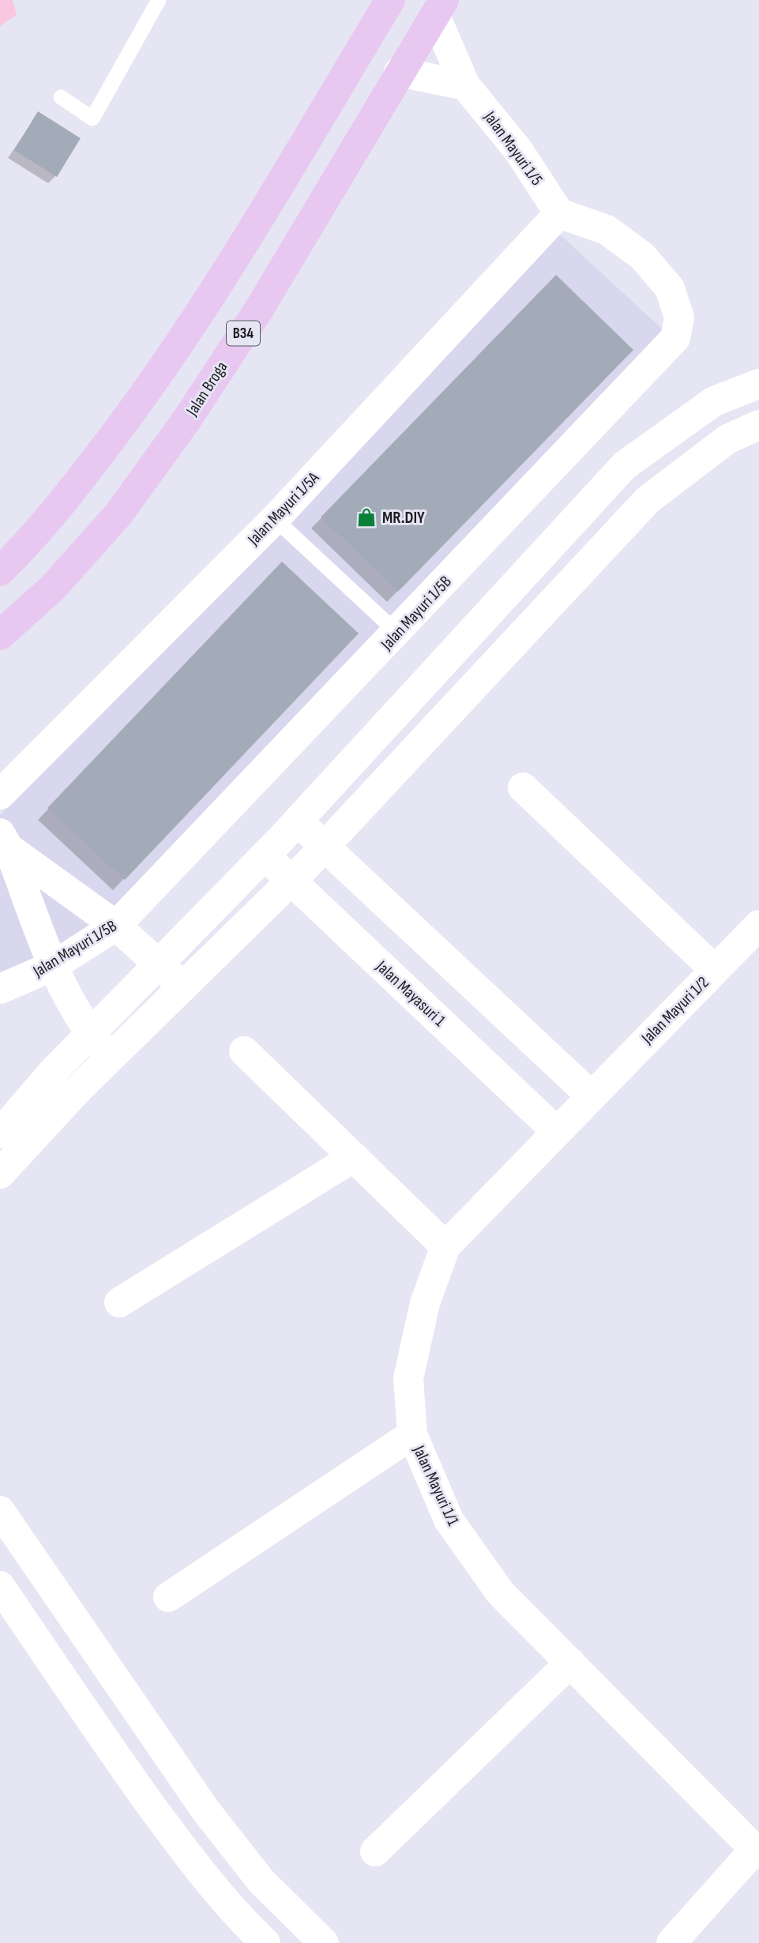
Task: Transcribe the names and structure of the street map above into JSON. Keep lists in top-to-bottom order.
{
  "streets": {
    "main road": ["B34", "Jalan Broga"],
    "street": [
      "Jalan Mayuri 1/5",
      "Jalan Mayuri 1/5A",
      "Jalan Mayuri 1/5B",
      "Jalan Mayasuri 1",
      "Jalan Mayuri 1/2",
      "Jalan Mayuri 1/1"
    ]
  },
  "crossings": [
    ["Jalan Mayuri 1/5", "Jalan Broga"],
    ["Jalan Mayuri 1/5", "Jalan Mayuri 1/5A"],
    ["Jalan Mayuri 1/5", "Jalan Mayuri 1/5B"],
    ["Jalan Mayuri 1/5A", "Jalan Mayuri 1/5B"],
    ["Jalan Mayasuri 1", "Jalan Mayuri 1/1"],
    ["Jalan Mayuri 1/2", "Jalan Mayuri 1/1"]
  ],
  "places": {
    "shop": ["MR.DIY"]
  }
}
